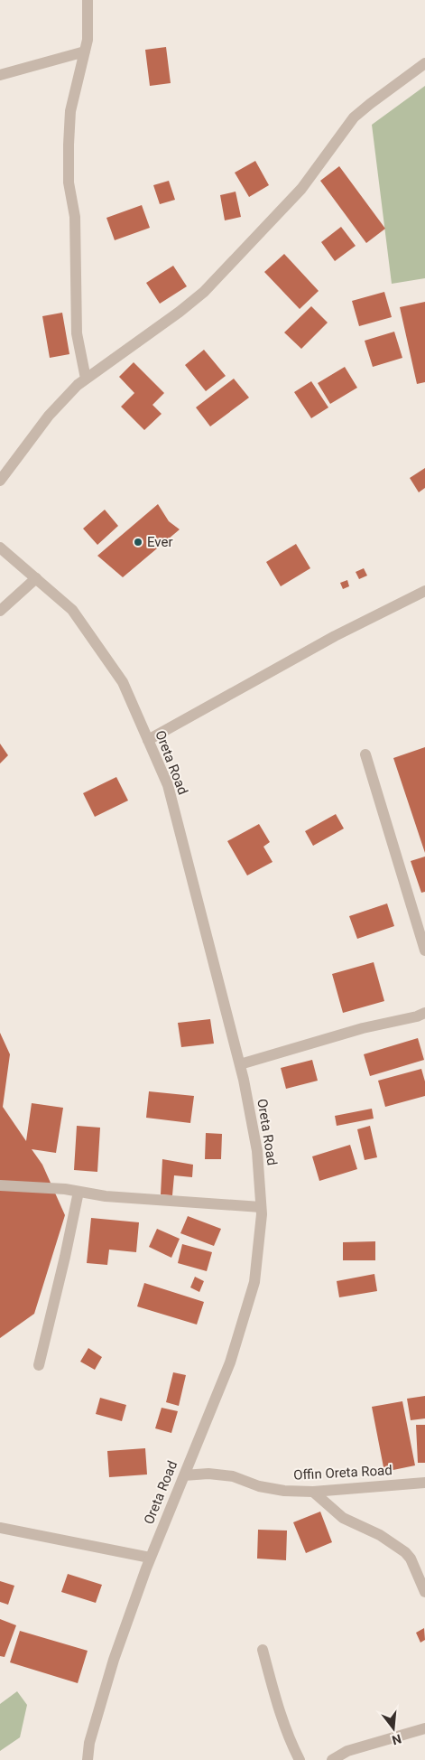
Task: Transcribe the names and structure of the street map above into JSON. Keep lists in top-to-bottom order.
{
  "streets": {
    "street": ["Oreta Road", "Offin Oreta Road"]
  },
  "crossings": [
    ["Oreta Road", "Offin Oreta Road"]
  ],
  "places": ["Ever"],
  "north": "bottom"
}
